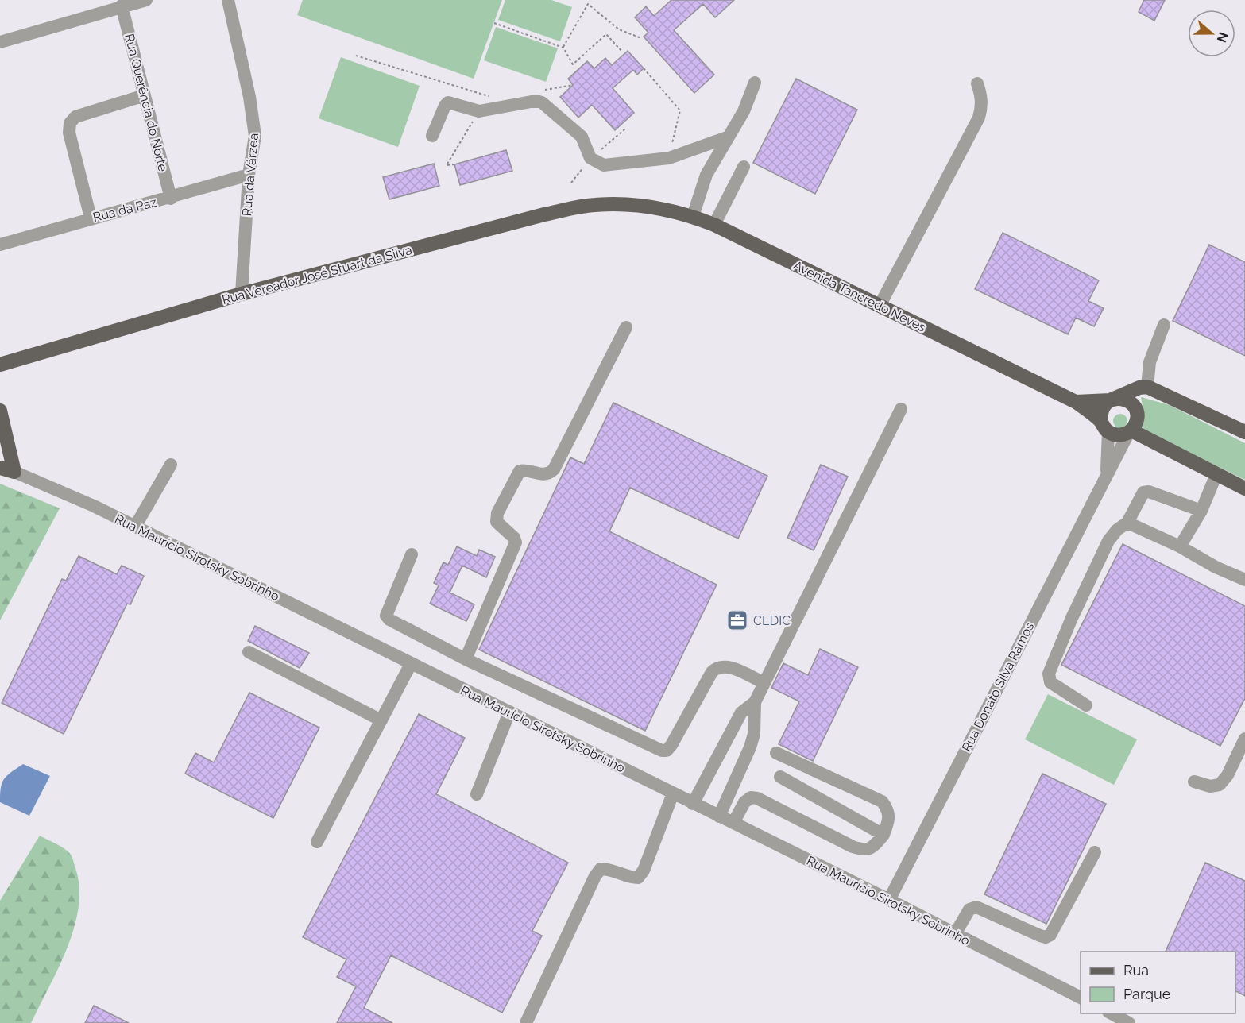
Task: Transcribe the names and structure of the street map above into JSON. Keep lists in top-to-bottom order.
{
  "streets": {
    "main road": ["Rua Vereador José Stuart da Silva", "Avenida Tancredo Neves", "Rua Maurício Sirotsky Sobrinho"],
    "street": [
      "Rua Querência do Norte",
      "Rua da Várzea",
      "Rua da Paz",
      "Rua Donato Silva Ramos"
    ]
  },
  "crossings": [
    ["Rua Querência do Norte", "Rua da Paz"],
    ["Rua da Várzea", "Rua da Paz"],
    ["Rua da Várzea", "Rua Vereador José Stuart da Silva"],
    ["Rua Vereador José Stuart da Silva", "Avenida Tancredo Neves"],
    ["Avenida Tancredo Neves", "Rua Donato Silva Ramos"],
    ["Rua Maurício Sirotsky Sobrinho", "Rua Donato Silva Ramos"]
  ],
  "places": {
    "office": ["CEDIC"]
  },
  "legend": ["Rua", "Parque"],
  "north": "right"
}
